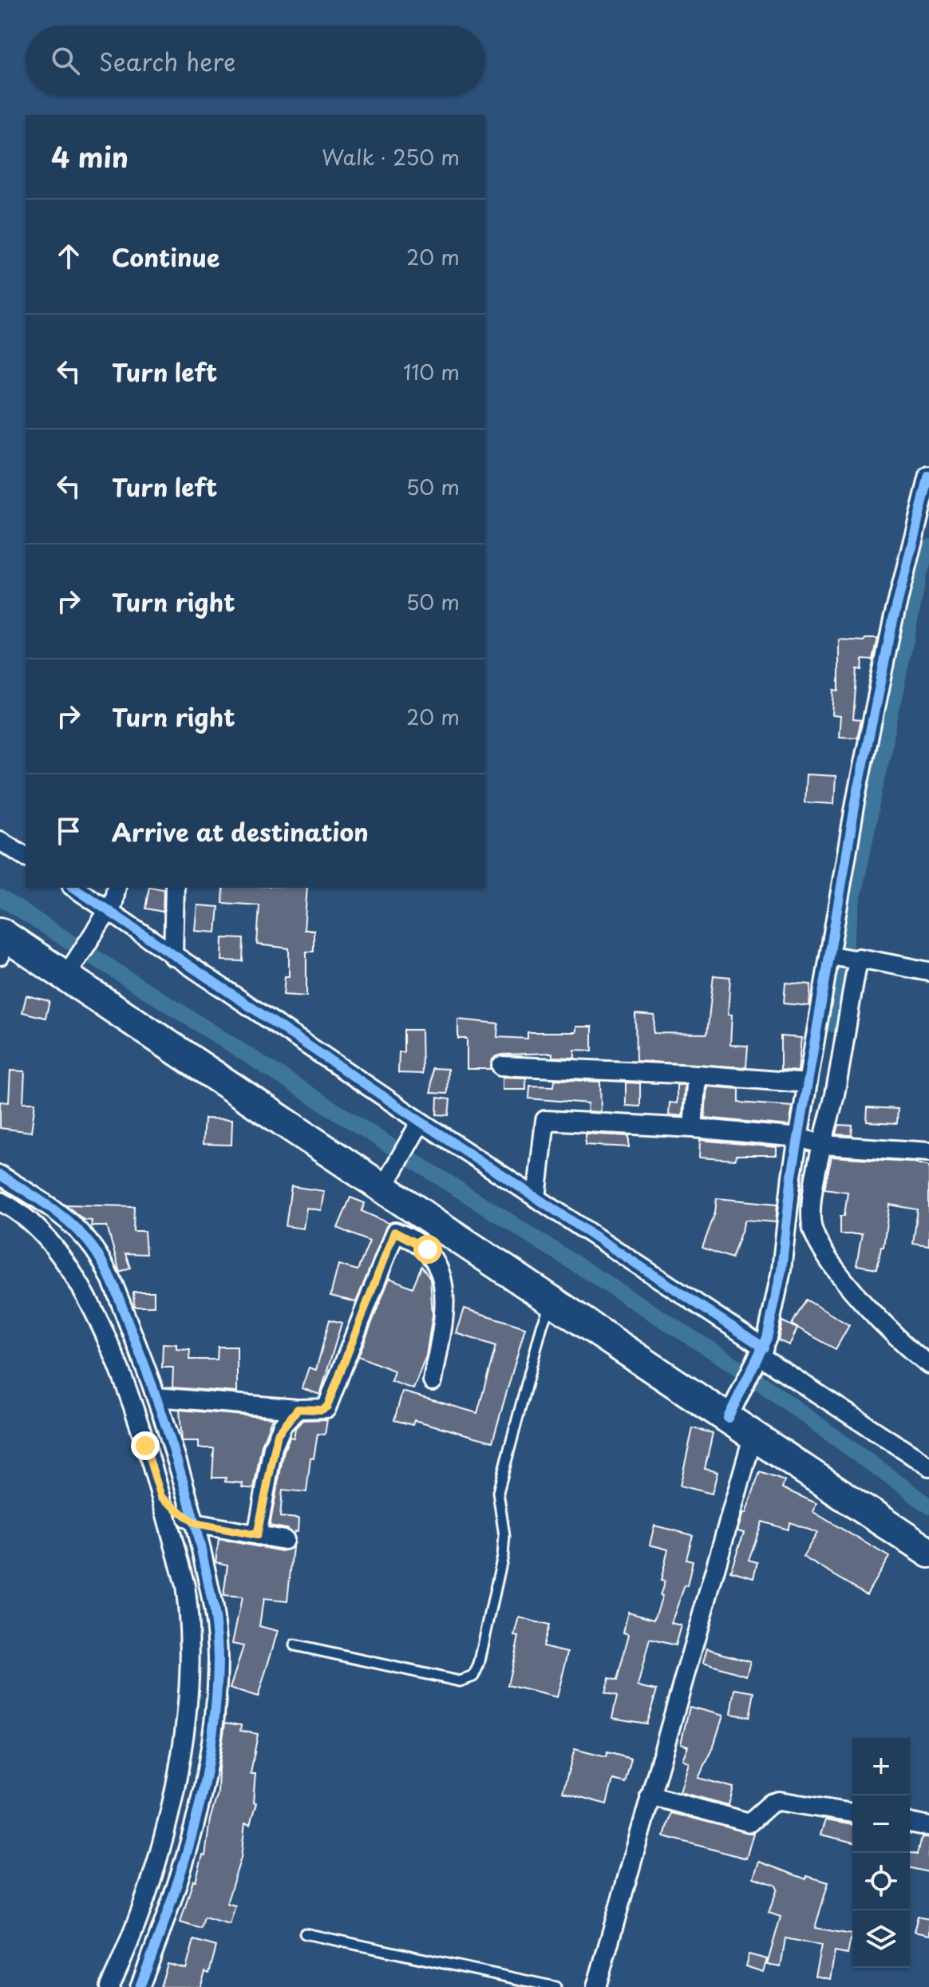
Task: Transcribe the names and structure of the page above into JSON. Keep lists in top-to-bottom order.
{
  "page": {
    "search": "Search here",
    "heading": ["4 min", "Walk · 250 m"],
    "list": [
      ["Continue", "20 m"],
      ["Turn left", "110 m"],
      ["Turn left", "50 m"],
      ["Turn right", "50 m"],
      ["Turn right", "20 m"],
      "Arrive at destination"
    ],
    "map_buttons": ["+", "−"]
  }
}
